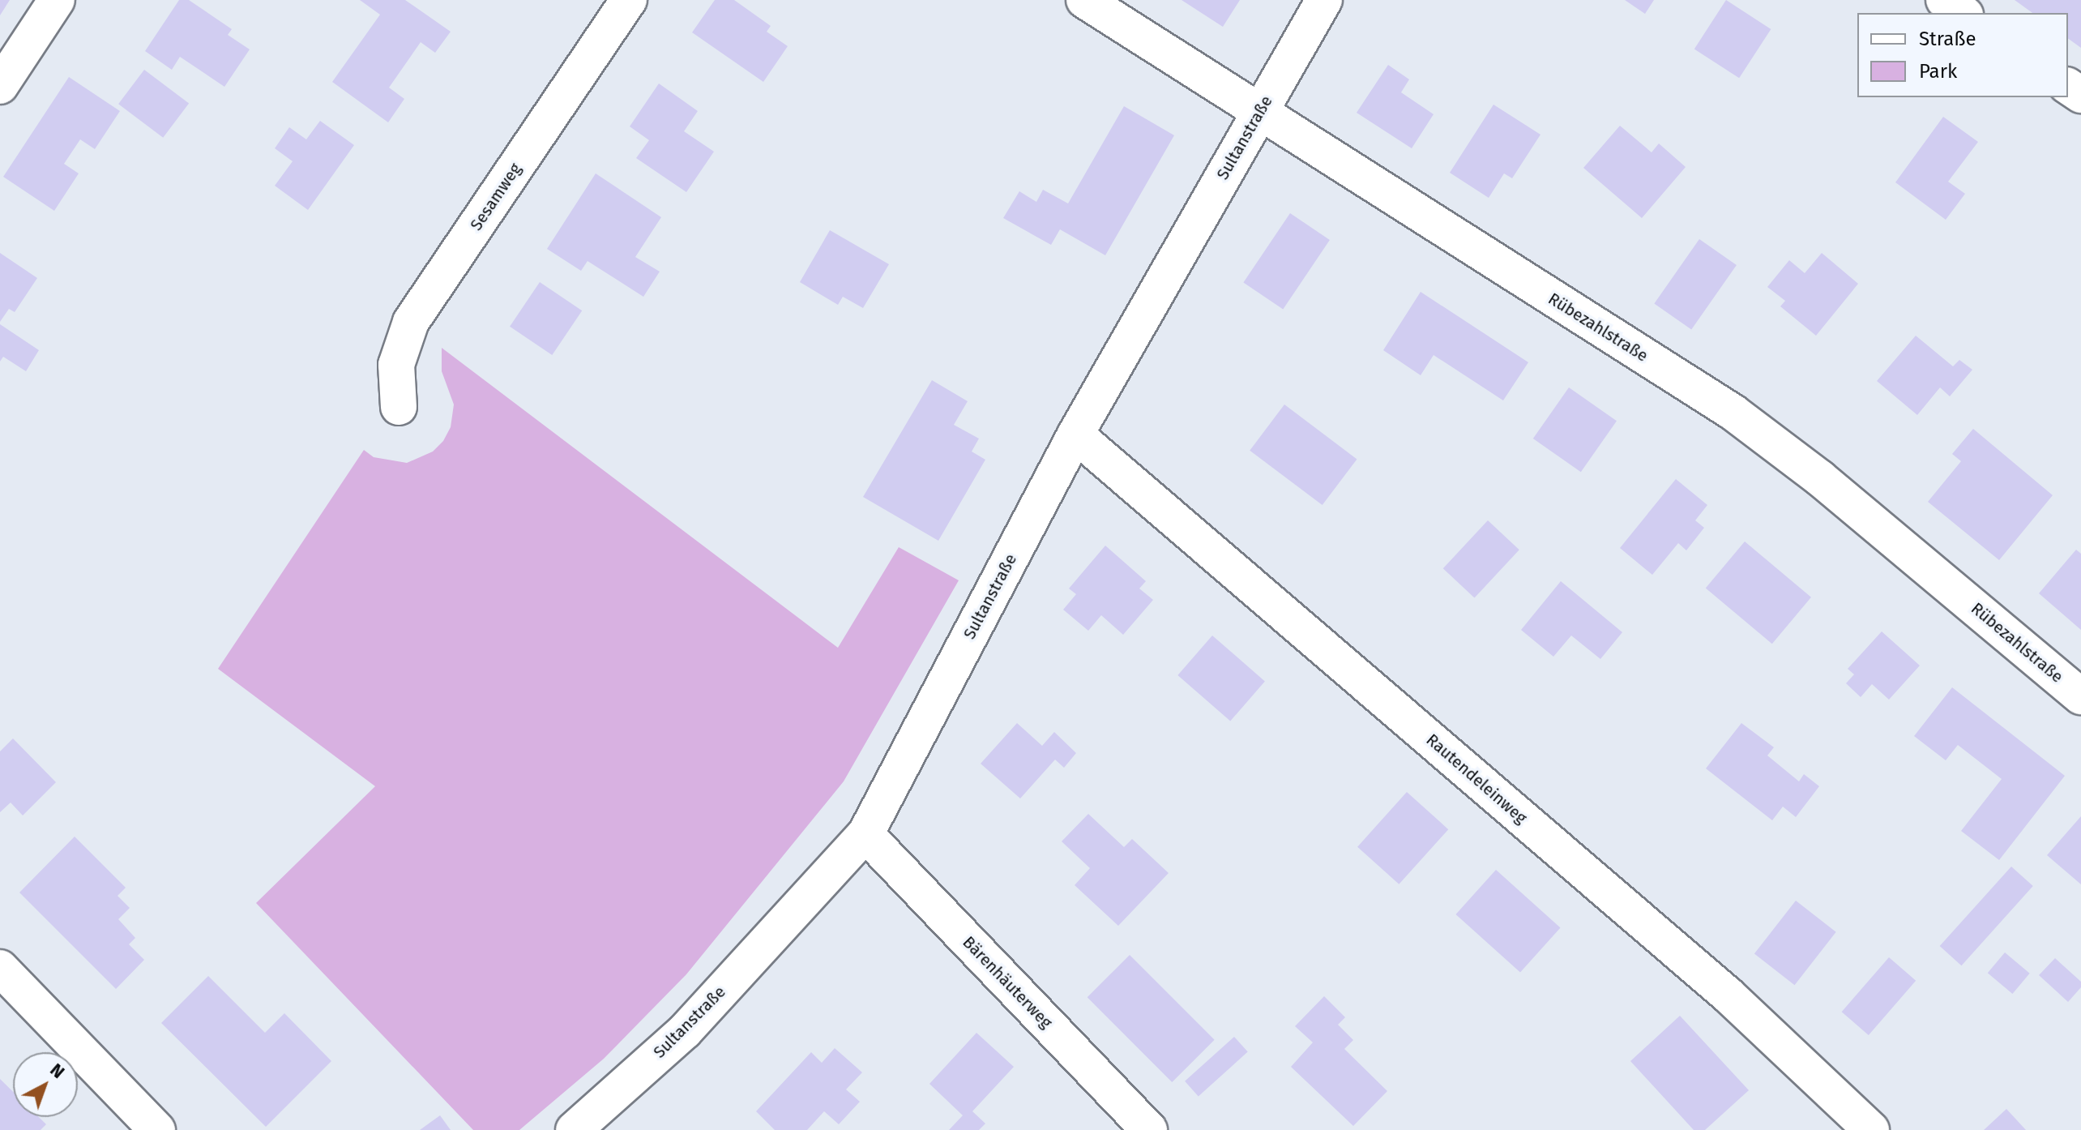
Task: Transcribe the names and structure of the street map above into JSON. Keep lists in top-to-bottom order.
{
  "streets": {
    "street": [
      "Sultanstraße",
      "Sesamweg",
      "Rübezahlstraße",
      "Rautendeleinweg",
      "Bärenhäuterweg"
    ]
  },
  "crossings": [
    ["Sultanstraße", "Rübezahlstraße"],
    ["Sultanstraße", "Rautendeleinweg"],
    ["Sultanstraße", "Bärenhäuterweg"]
  ],
  "legend": ["Straße", "Park"],
  "north": "top right"
}
